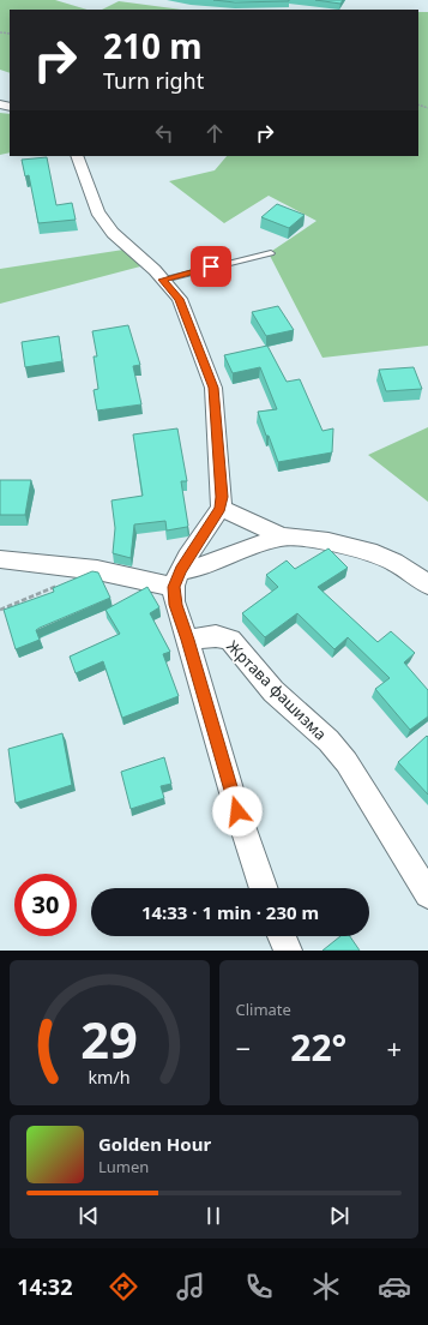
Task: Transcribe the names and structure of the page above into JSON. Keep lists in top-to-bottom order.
{
  "streets": {
    "street": ["Жртава фашизма"]
  },
  "page": {
    "turn": ["210 m", "Turn right"],
    "limit": "30",
    "trip": "14:33 · 1 min · 230 m",
    "tile": "Climate",
    "heat": ["−", "22°", "+"],
    "song": ["Golden Hour", "Lumen"],
    "tabs": "14:32",
    "gauge": ["29", "km/h"]
  }
}
